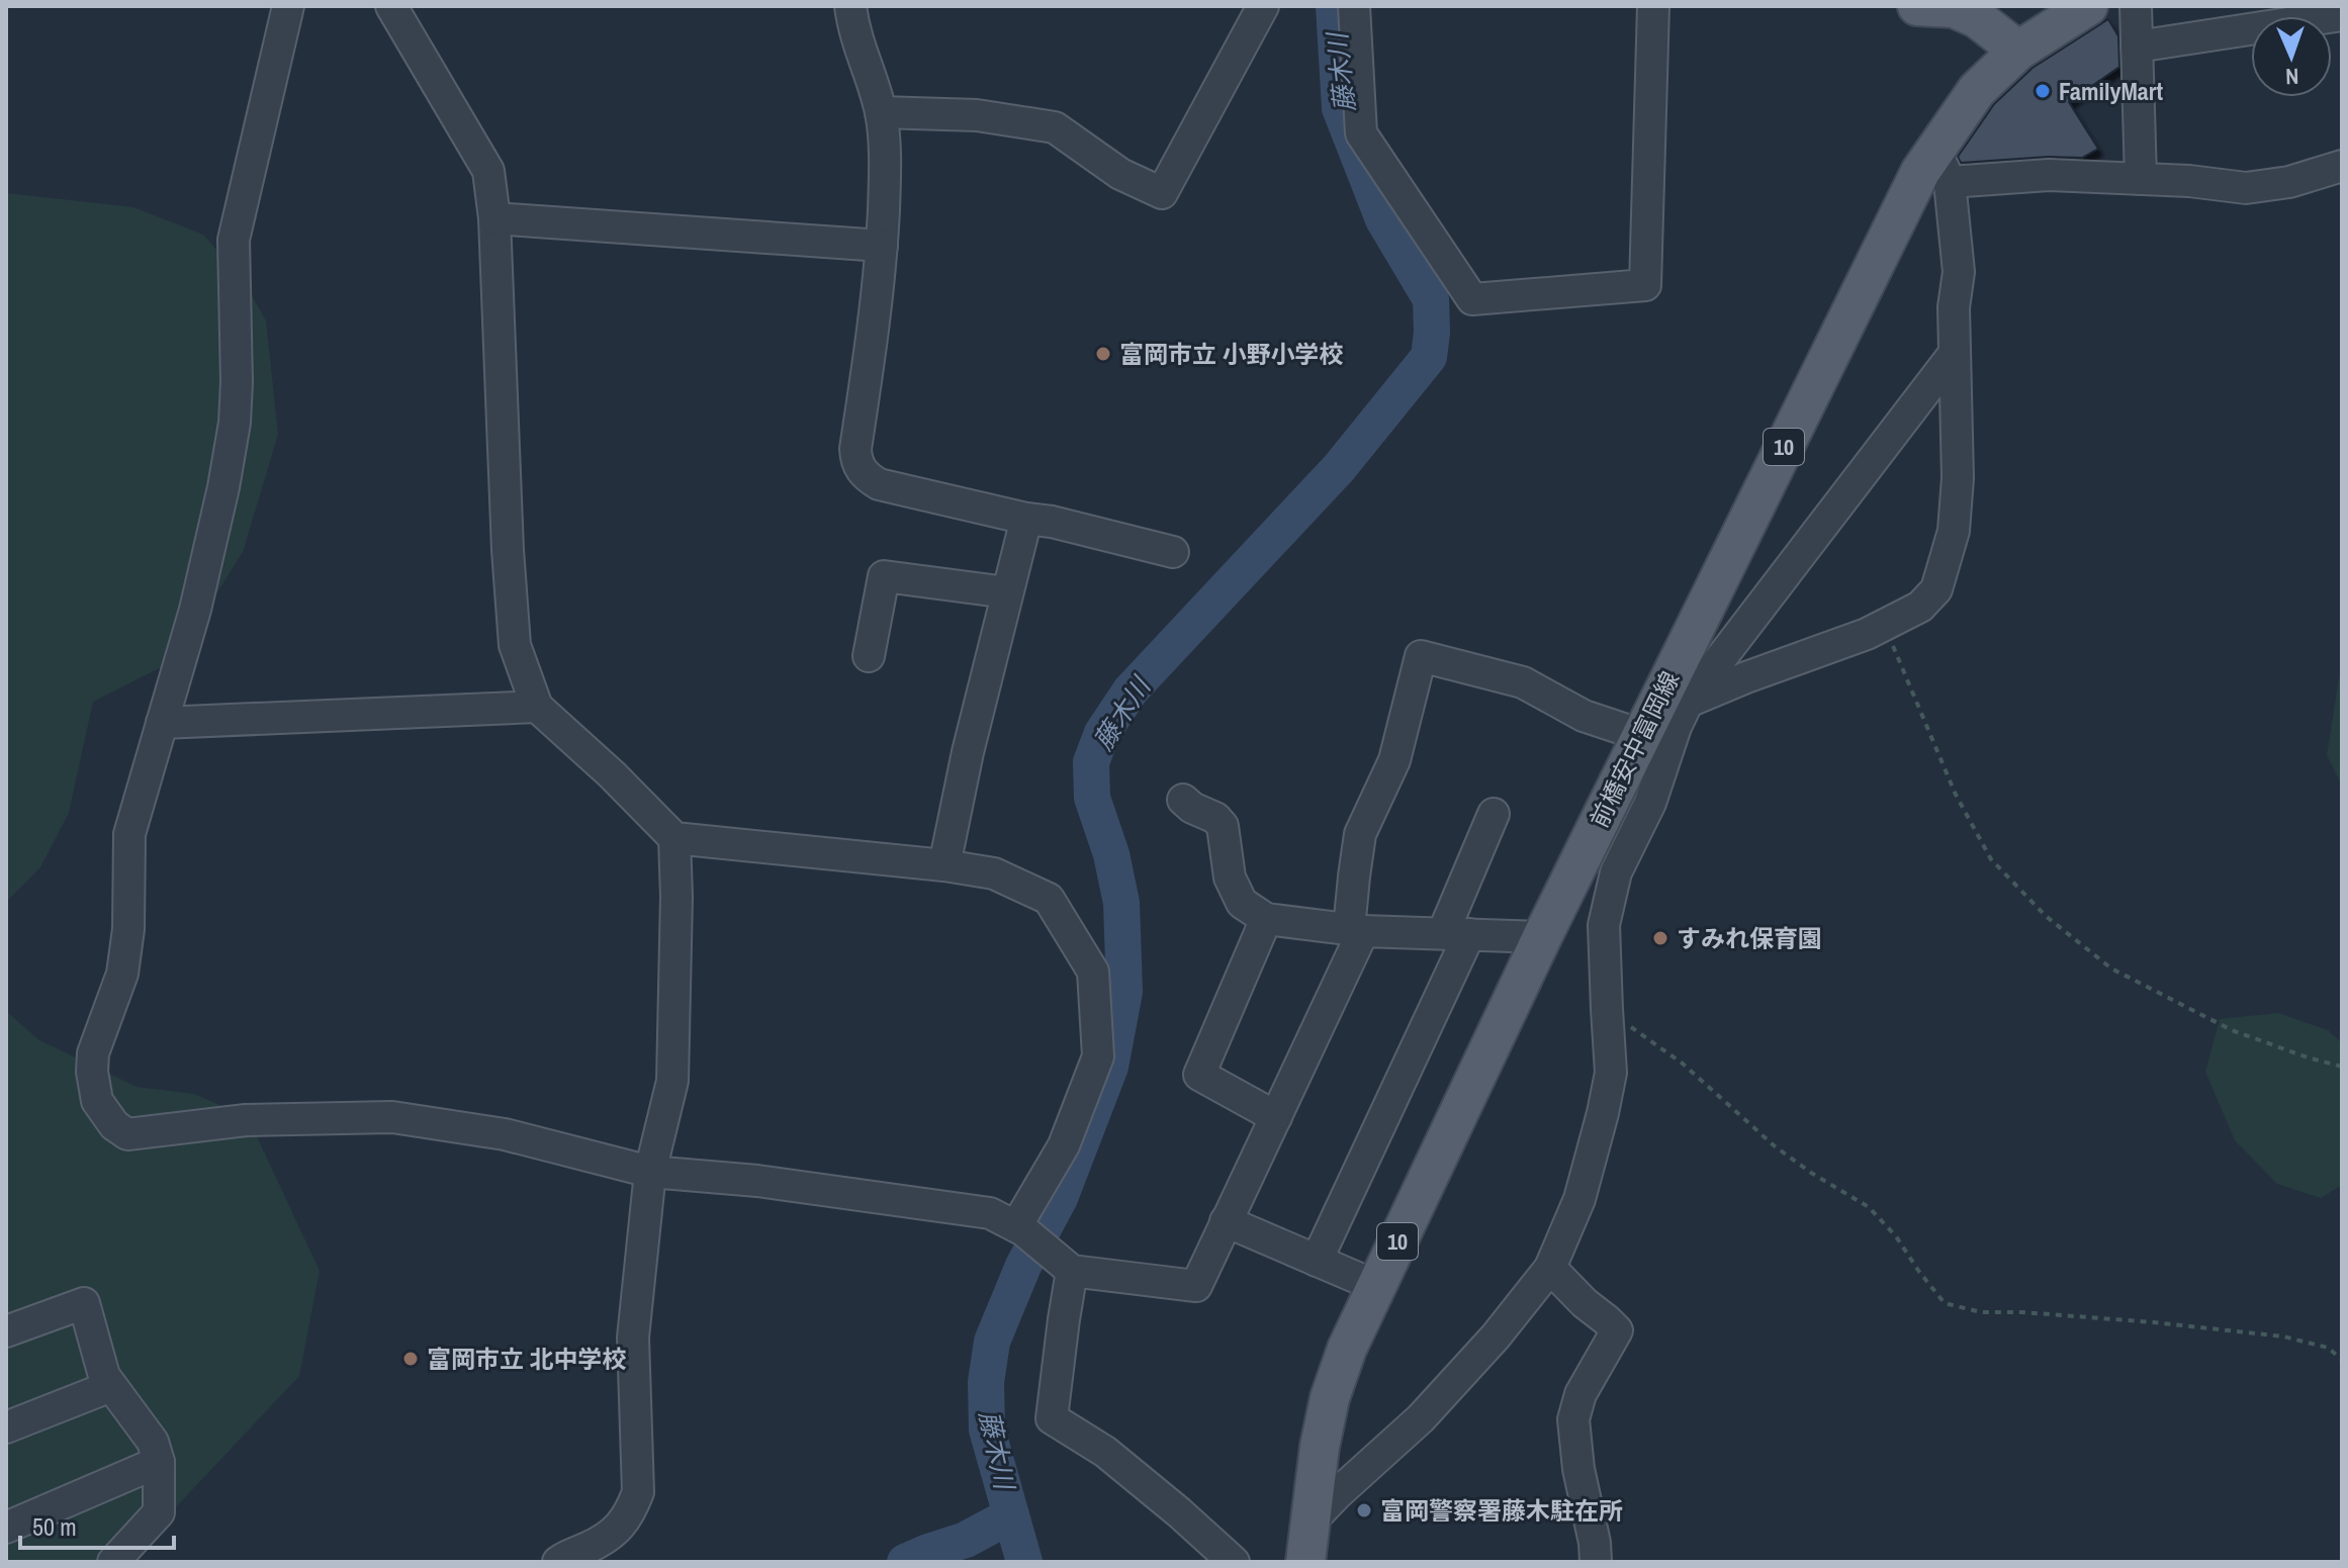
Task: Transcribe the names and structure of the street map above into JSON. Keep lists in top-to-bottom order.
{
  "streets": {
    "main road": ["10", "前橋安中富岡線"]
  },
  "water": ["藤木川"],
  "places": [
    "FamilyMart",
    "富岡市立 小野小学校",
    "すみれ保育園",
    "富岡市立 北中学校",
    "富岡警察署藤木駐在所"
  ],
  "scale_bar": "50 m",
  "north": "bottom"
}
